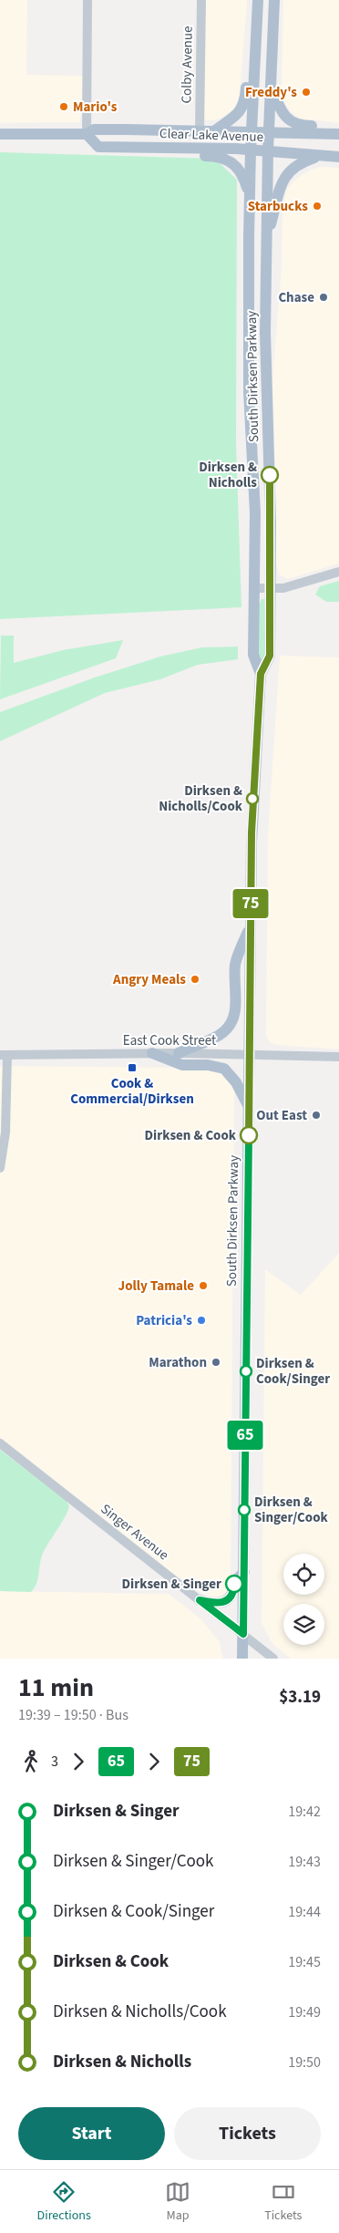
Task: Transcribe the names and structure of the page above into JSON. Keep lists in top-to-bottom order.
{
  "streets": {
    "main road": ["Clear Lake Avenue", "South Dirksen Parkway"],
    "street": ["Colby Avenue", "East Cook Street", "Singer Avenue"]
  },
  "crossings": [
    ["Colby Avenue", "Clear Lake Avenue"],
    ["Clear Lake Avenue", "South Dirksen Parkway"],
    ["South Dirksen Parkway", "East Cook Street"],
    ["South Dirksen Parkway", "Singer Avenue"]
  ],
  "places": {
    "other": [
      "Freddy's",
      "Mario's",
      "Starbucks",
      "Chase",
      "Dirksen & Nicholls",
      "Dirksen & Nicholls/Cook",
      "Angry Meals",
      "Out East",
      "Dirksen & Cook",
      "Jolly Tamale",
      "Patricia's",
      "Marathon",
      "Dirksen & Cook/Singer",
      "Dirksen & Singer/Cook",
      "Dirksen & Singer"
    ],
    "transit": ["Cook & Commercial/Dirksen"]
  },
  "lines": ["bus line 75", "bus line 65"],
  "page": {
    "on_map": ["65", "75"],
    "heading": ["11 min", "19:39 – 19:50 · Bus", "$3.19"],
    "legs": ["3", "65", "75"],
    "list": [
      {
        "name": "Dirksen & Singer",
        "value": "19:42"
      },
      {
        "name": "Dirksen & Singer/Cook",
        "value": "19:43"
      },
      {
        "name": "Dirksen & Cook/Singer",
        "value": "19:44"
      },
      {
        "name": "Dirksen & Cook",
        "value": "19:45"
      },
      {
        "name": "Dirksen & Nicholls/Cook",
        "value": "19:49"
      },
      {
        "name": "Dirksen & Nicholls",
        "value": "19:50"
      }
    ],
    "buttons": ["Start", "Tickets"],
    "tabs": ["Directions", "Map", "Tickets"]
  }
}
